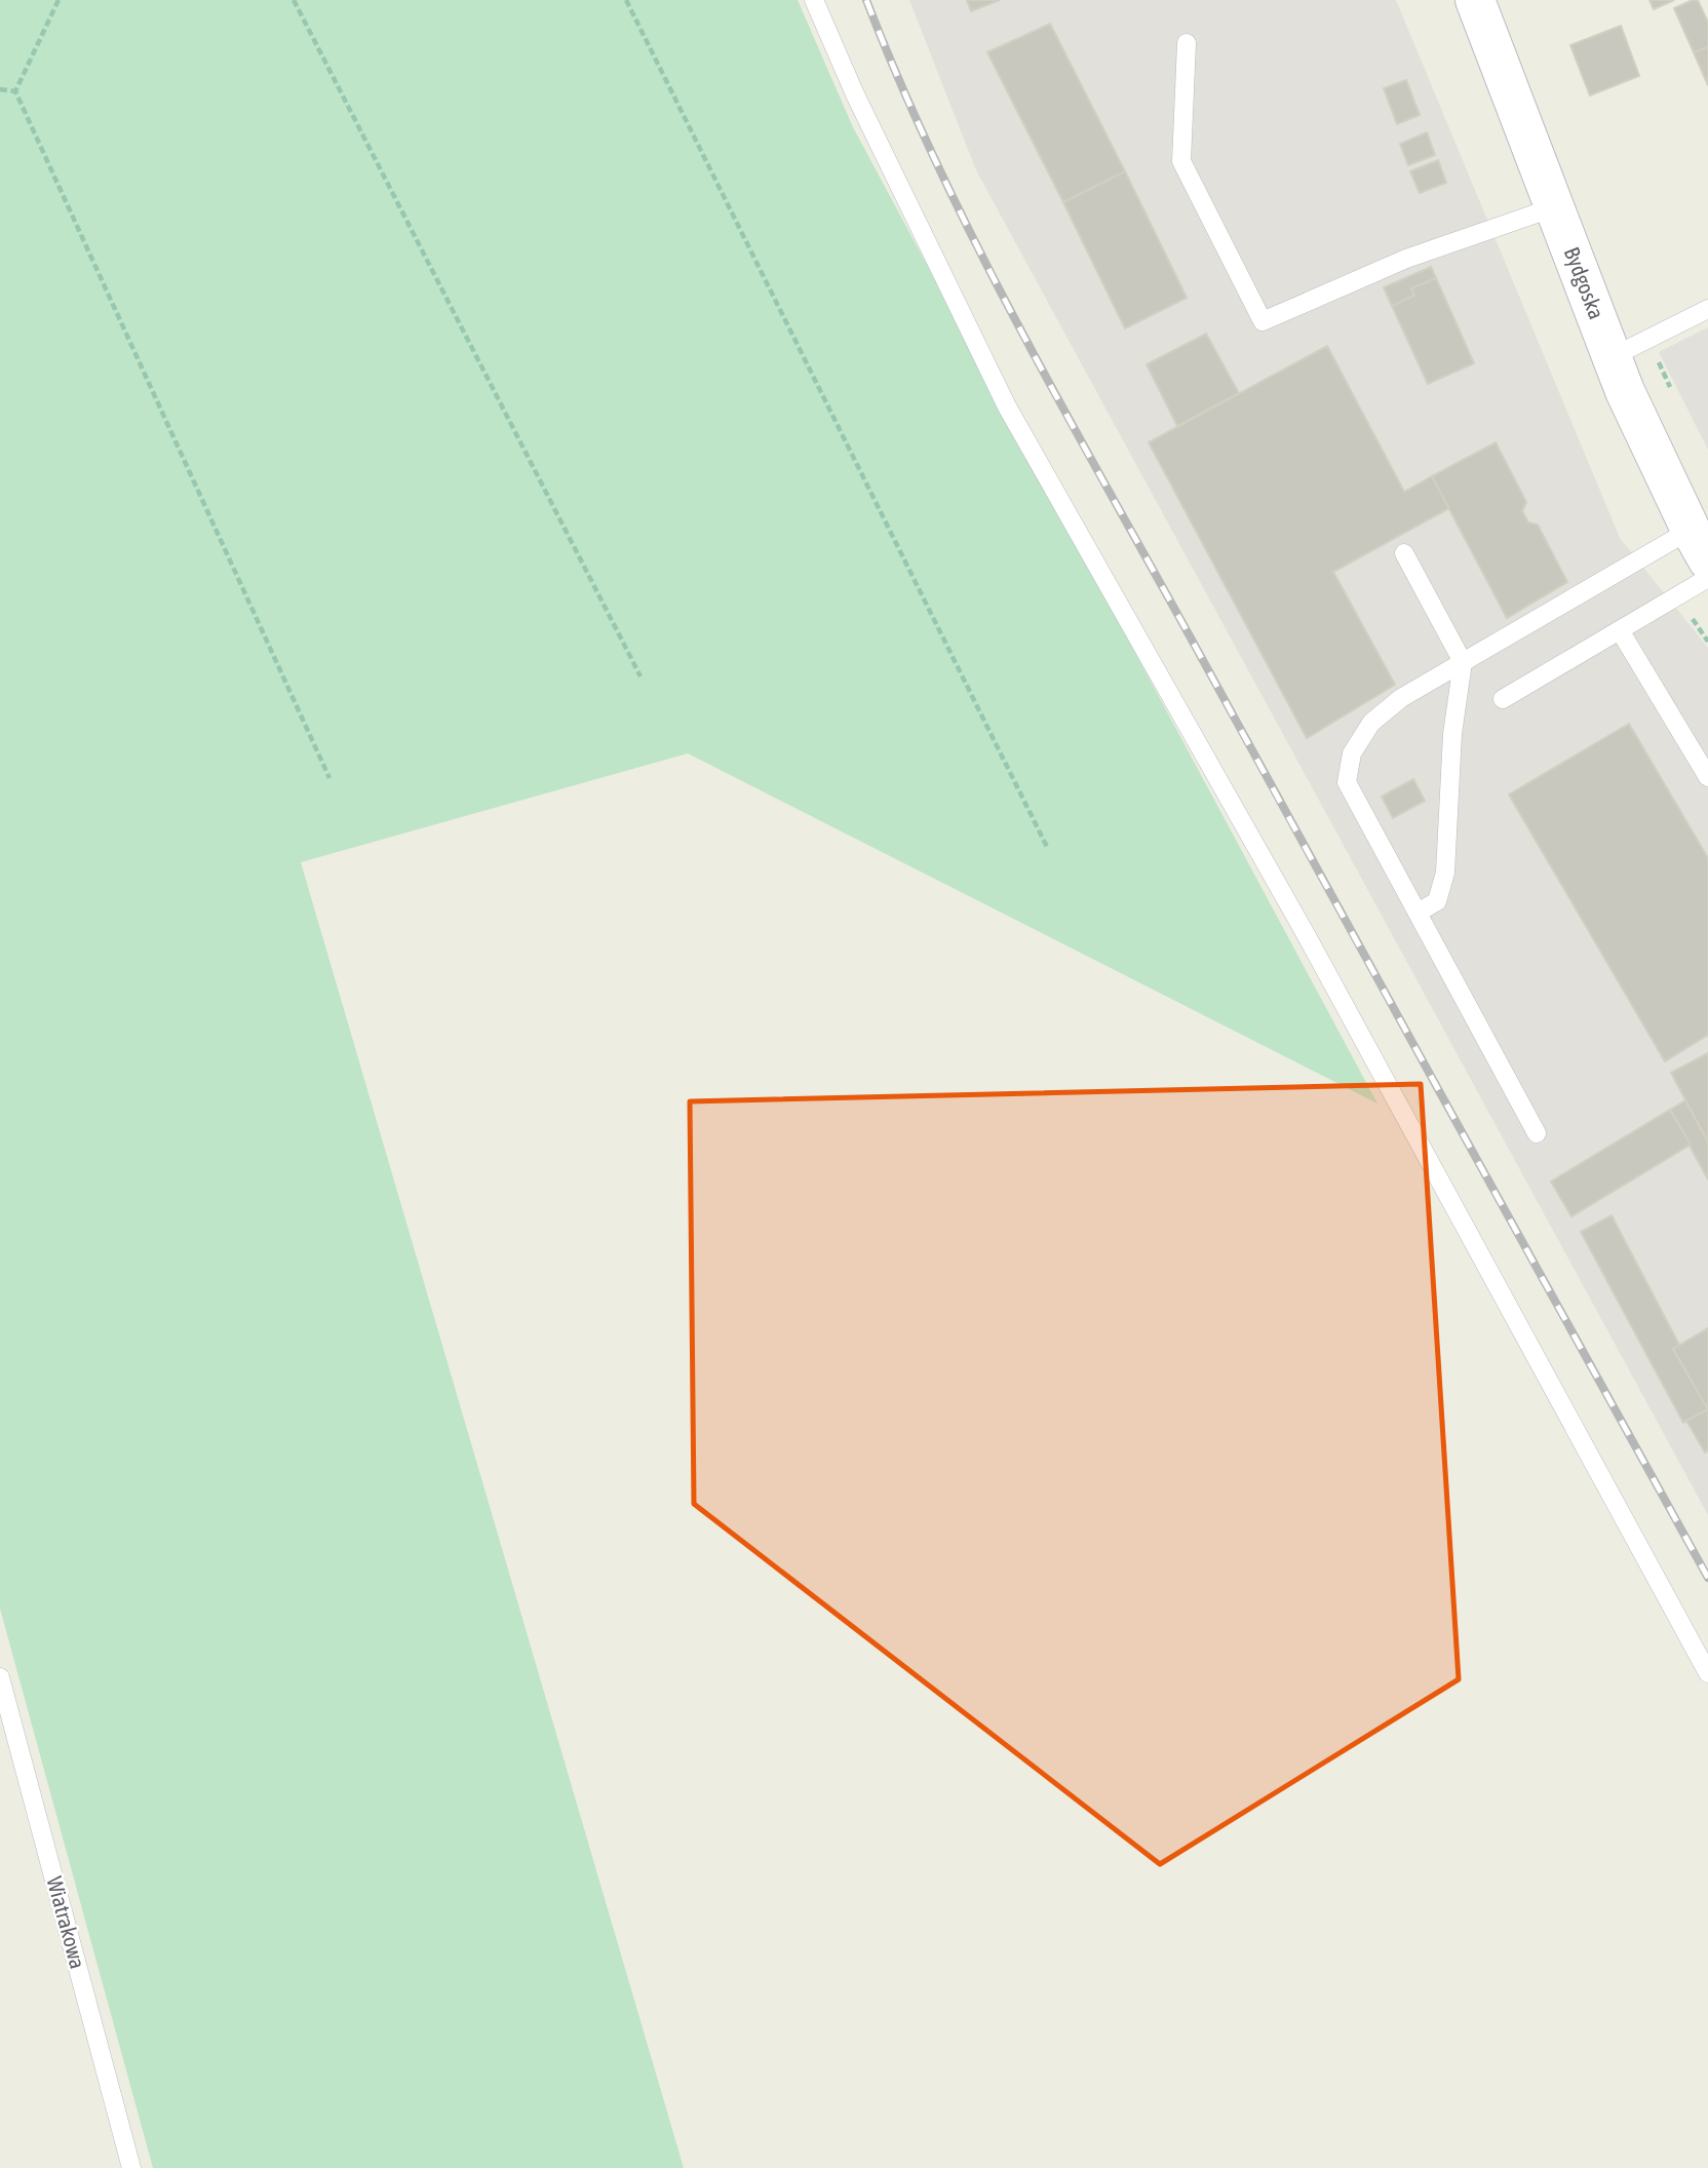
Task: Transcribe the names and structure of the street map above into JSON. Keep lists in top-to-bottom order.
{
  "streets": {
    "street": ["Bydgoska"],
    "lane": ["Wiatrakowa"]
  }
}
